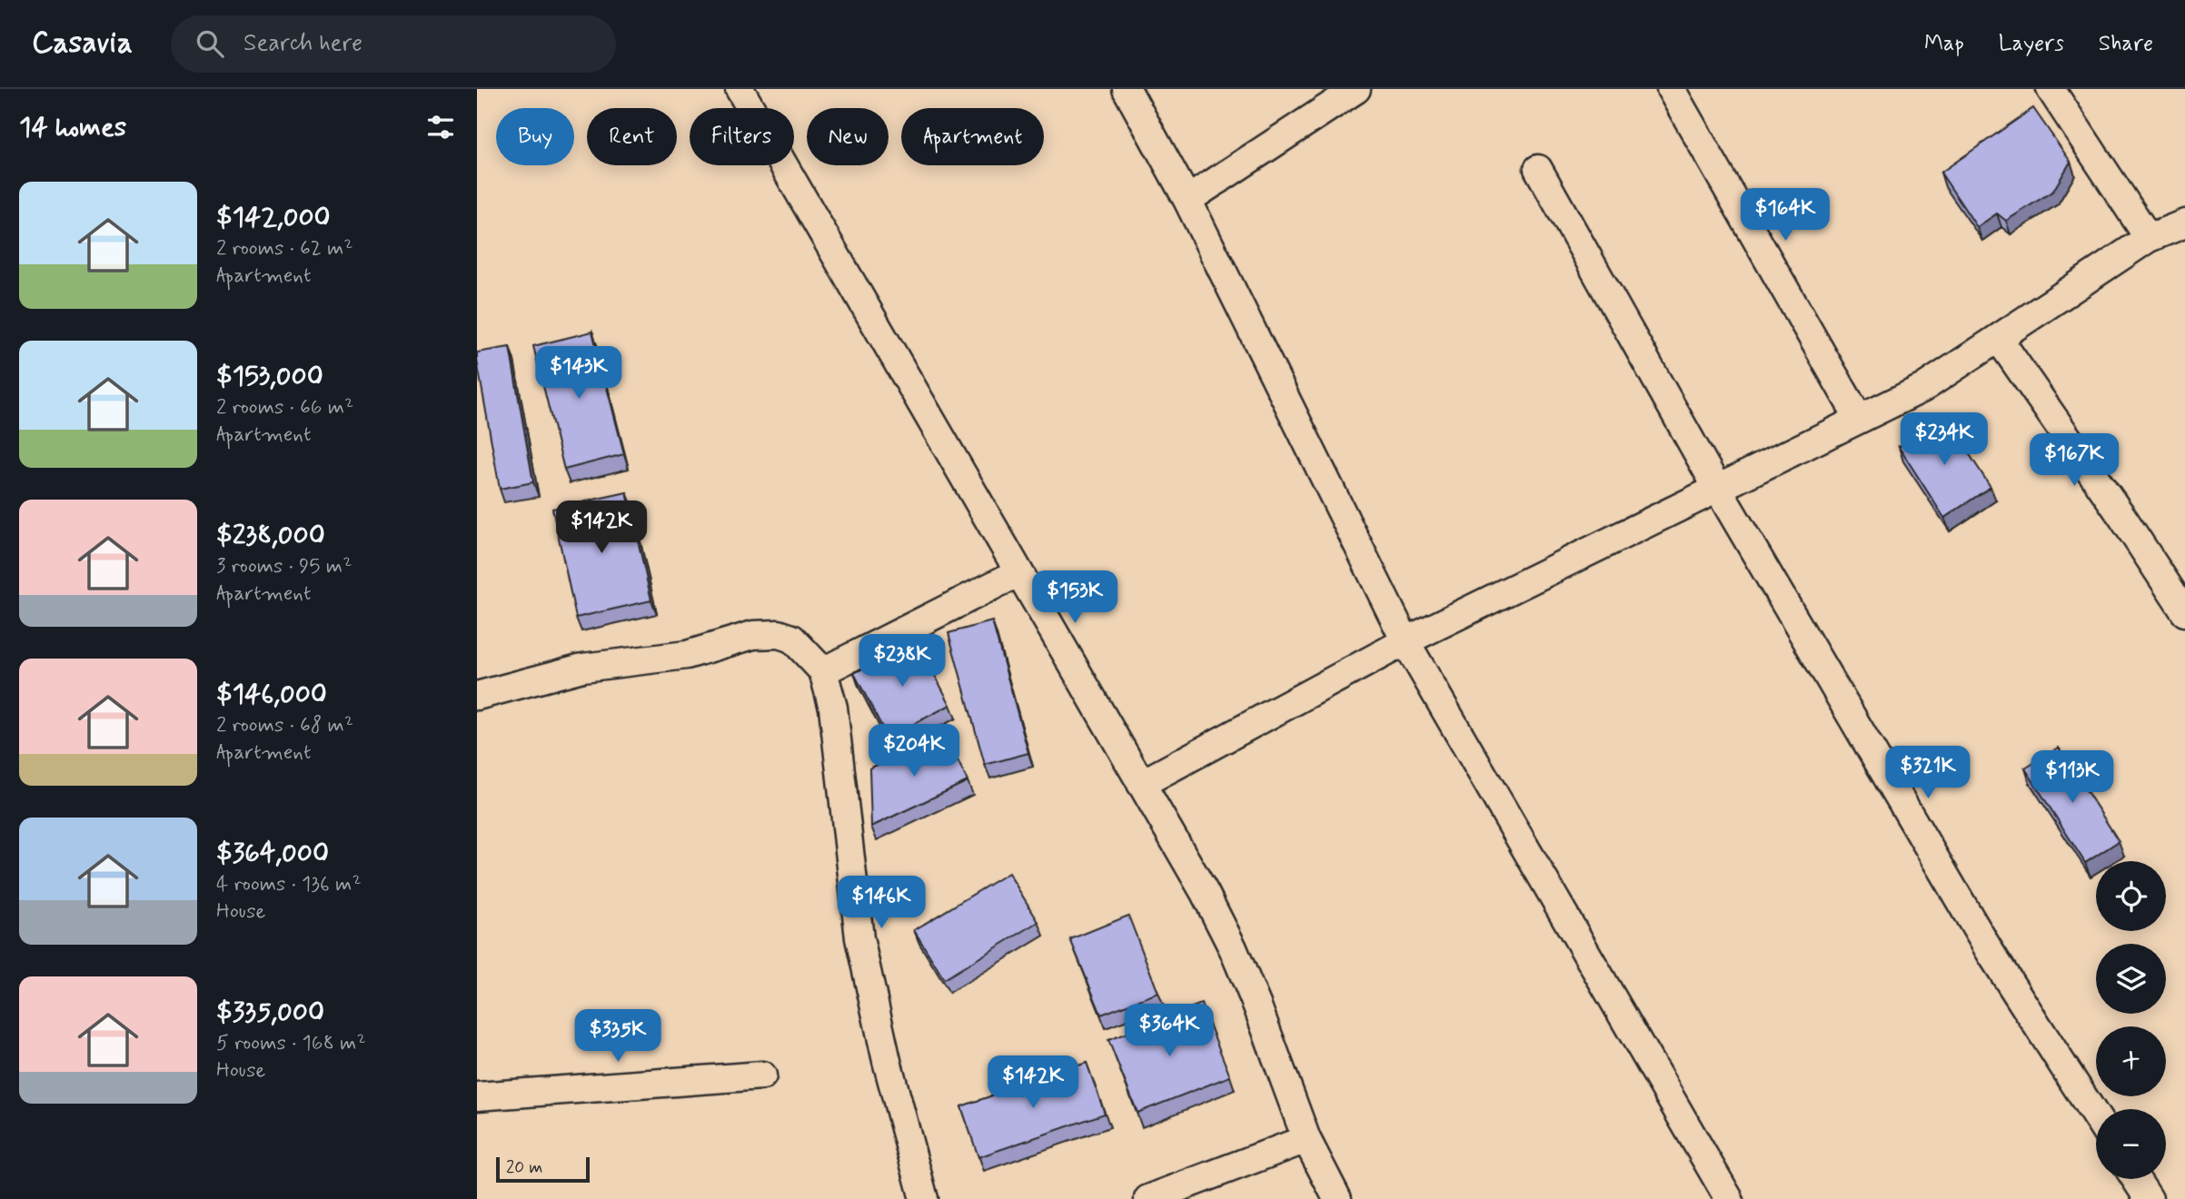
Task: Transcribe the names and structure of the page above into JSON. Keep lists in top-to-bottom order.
{
  "scale_bar": "20 m",
  "page": {
    "header": "Casavia",
    "search": "Search here",
    "nav": ["Map", "Layers", "Share"],
    "heading": "14 homes",
    "chip": [
      "Buy",
      "Rent",
      "Filters",
      "New",
      "Apartment"
    ],
    "list": [
      {
        "name": "$142,000",
        "note": "2 rooms · 62 m² · Apartment"
      },
      {
        "name": "$153,000",
        "note": "2 rooms · 66 m² · Apartment"
      },
      {
        "name": "$238,000",
        "note": "3 rooms · 95 m² · Apartment"
      },
      {
        "name": "$146,000",
        "note": "2 rooms · 68 m² · Apartment"
      },
      {
        "name": "$364,000",
        "note": "4 rooms · 136 m² · House"
      },
      {
        "name": "$335,000",
        "note": "5 rooms · 168 m² · House"
      }
    ],
    "price": [
      "$164K",
      "$143K",
      "$234K",
      "$167K",
      "$142K",
      "$153K",
      "$238K",
      "$204K",
      "$321K",
      "$113K",
      "$146K",
      "$364K",
      "$335K",
      "$142K"
    ],
    "map_buttons": ["+", "−"],
    "scale": "20 m"
  }
}
